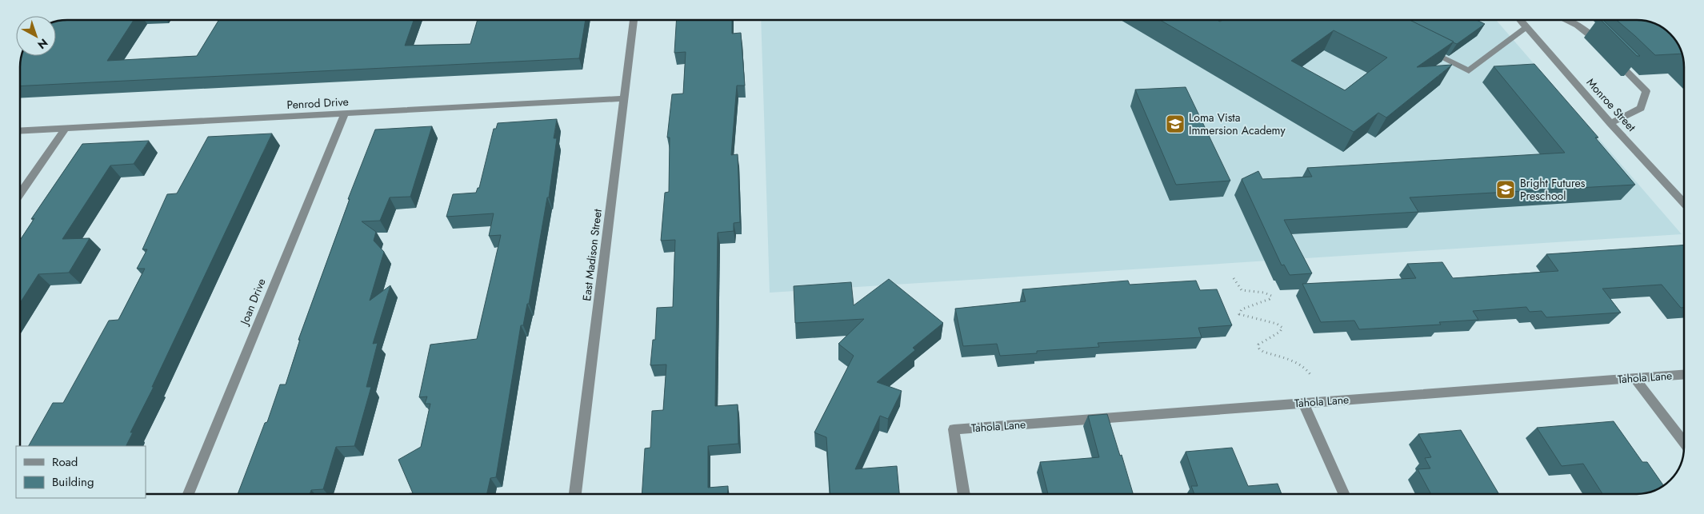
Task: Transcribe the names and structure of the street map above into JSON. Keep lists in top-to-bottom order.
{
  "streets": {
    "street": [
      "Penrod Drive",
      "Monroe Street",
      "East Madison Street",
      "Joan Drive",
      "Tahola Lane"
    ]
  },
  "crossings": [
    ["Penrod Drive", "East Madison Street"],
    ["Penrod Drive", "Joan Drive"]
  ],
  "places": {
    "school or university": ["Loma Vista Immersion Academy", "Bright Futures Preschool"]
  },
  "legend": ["Road", "Building"],
  "north": "bottom right"
}
